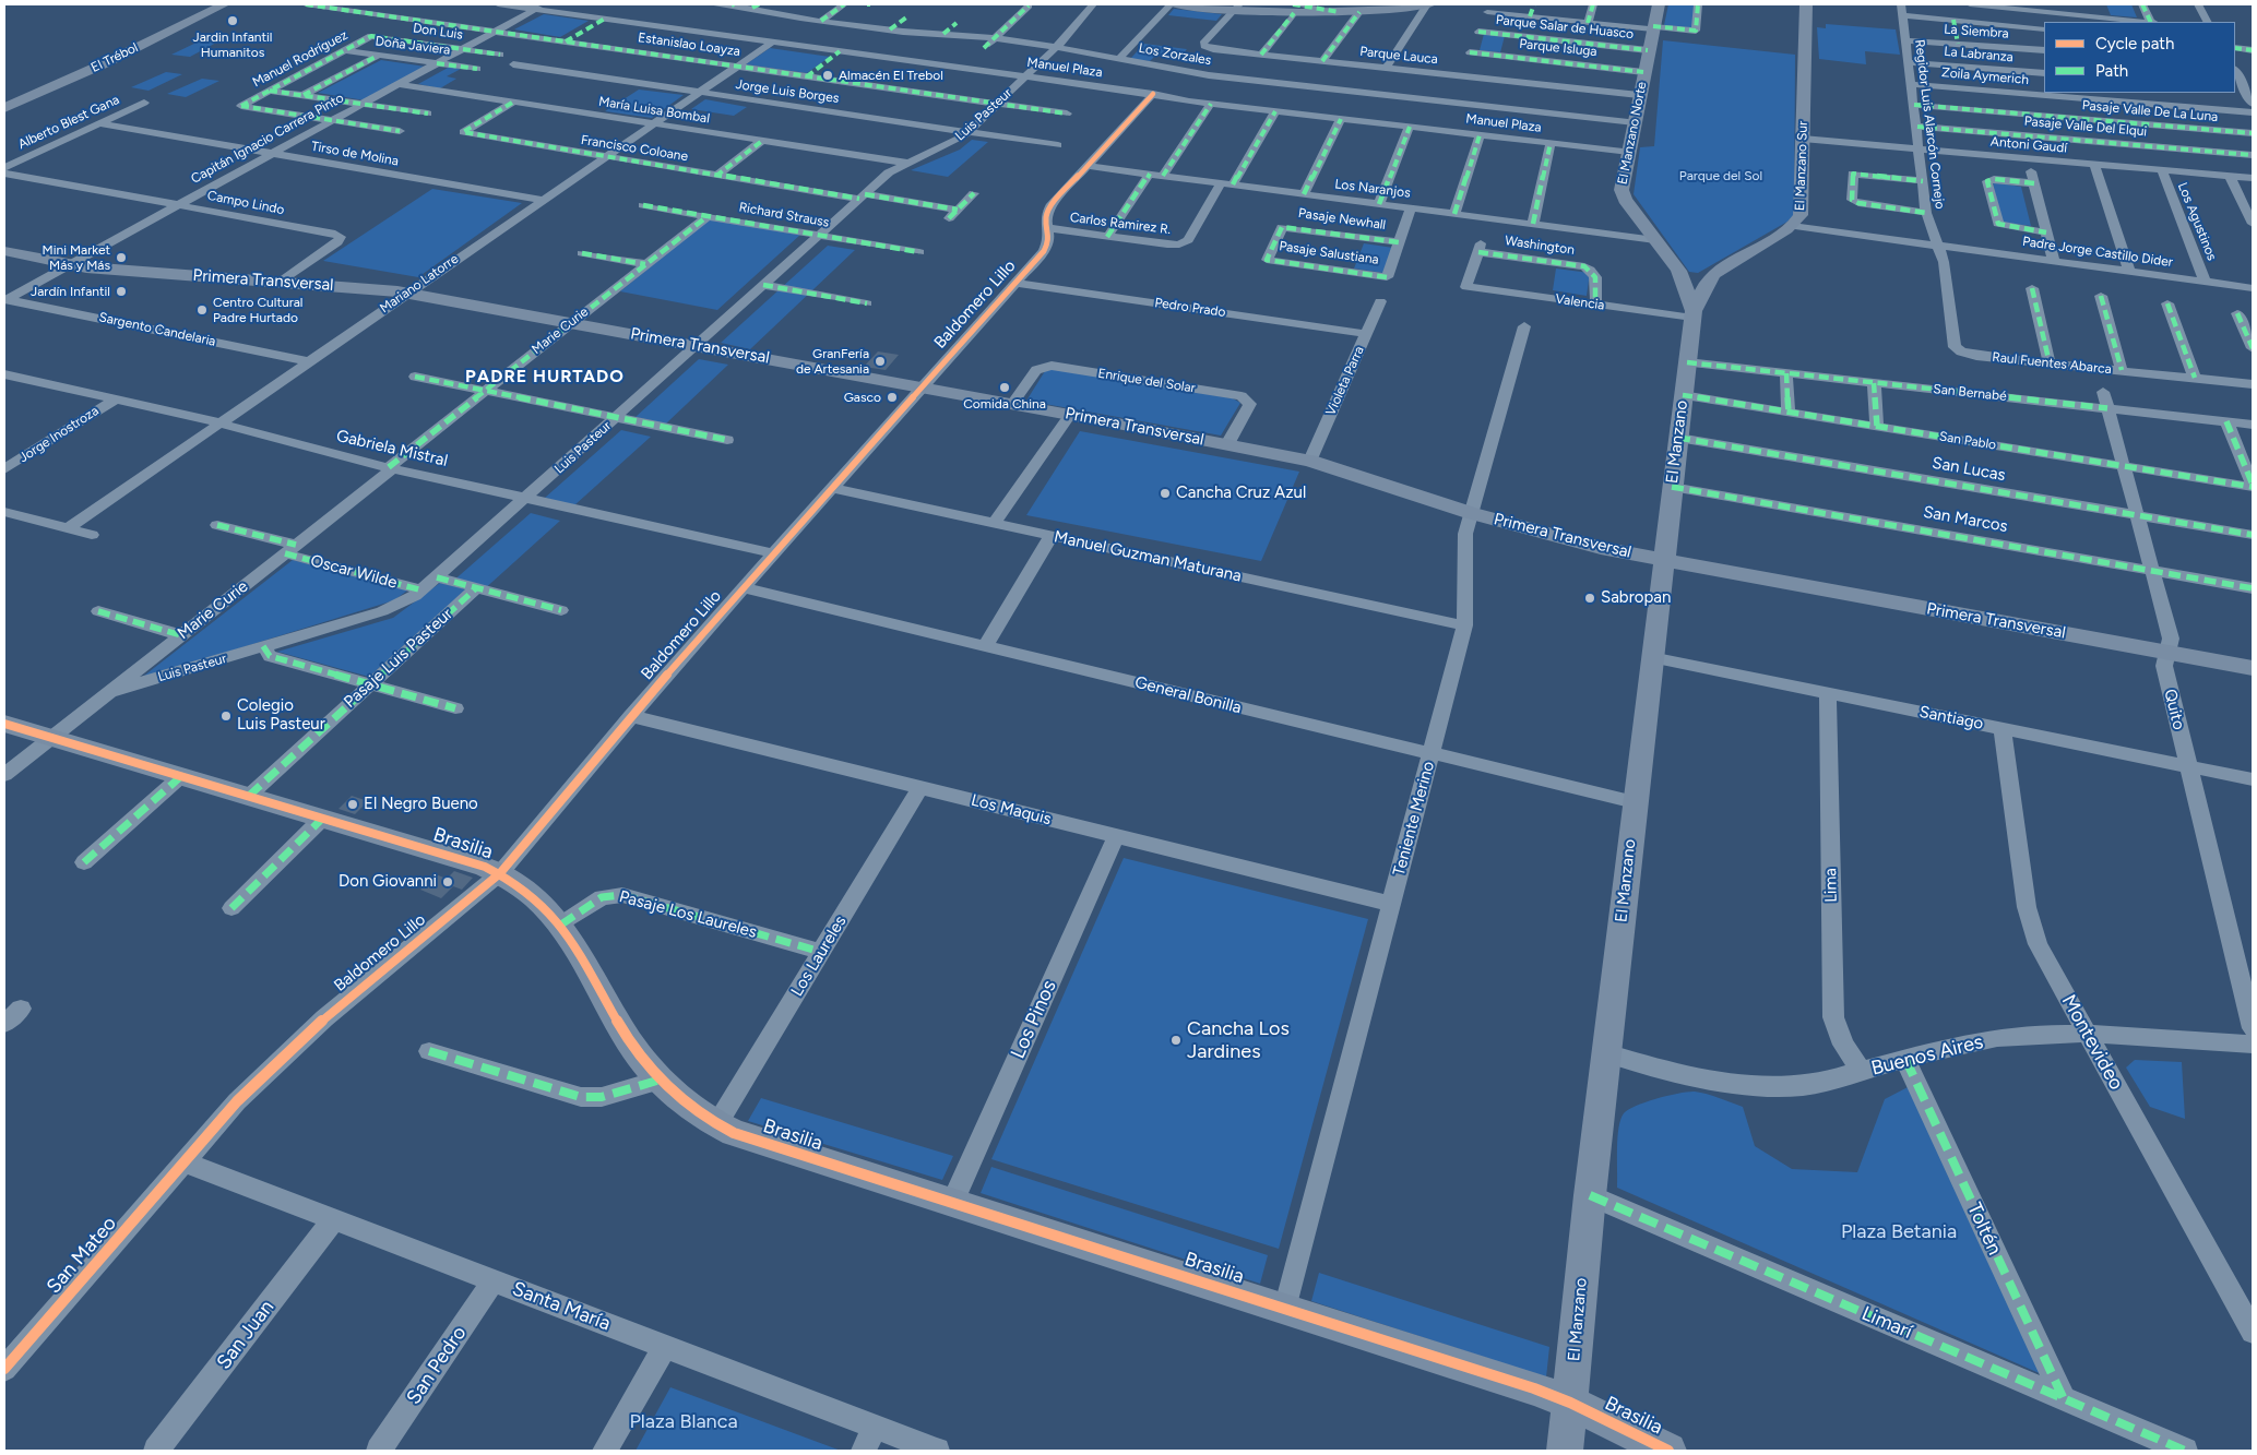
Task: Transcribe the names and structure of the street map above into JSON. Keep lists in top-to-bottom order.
{
  "streets": {
    "street": [
      "Parque Salar de Huasco",
      "Don Luis",
      "La Siembra",
      "Estanislao Loayza",
      "Doña Javiera",
      "Parque Isluga",
      "Los Zorzales",
      "La Labranza",
      "Parque Lauca",
      "El Trébol",
      "Manuel Rodríguez",
      "Manuel Plaza",
      "Zoila Aymerich",
      "Jorge Luis Borges",
      "María Luisa Bombal",
      "Pasaje Valle De La Luna",
      "Luis Pasteur",
      "Alberto Blest Gana",
      "Regidor Luis Alarcón Cornejo",
      "Pasaje Valle Del Elqui",
      "El Manzano Norte",
      "Capitán Ignacio Carrera Pinto",
      "Antoni Gaudí",
      "Francisco Coloane",
      "Tirso de Molina",
      "El Manzano Sur",
      "Los Naranjos",
      "Campo Lindo",
      "Richard Strauss",
      "Pasaje Newhall",
      "Los Agustinos",
      "Carlos Ramirez R.",
      "Washington",
      "Padre Jorge Castillo Dider",
      "Pasaje Salustiana",
      "Primera Transversal",
      "Mariano Latorre",
      "Valencia",
      "Baldomero Lillo",
      "Pedro Prado",
      "Sargento Candelaria",
      "Marie Curie",
      "Raul Fuentes Abarca",
      "Enrique del Solar",
      "Violeta Parra",
      "San Bernabé",
      "Jorge Inostroza",
      "San Pablo",
      "El Manzano",
      "Gabriela Mistral",
      "San Lucas",
      "San Marcos",
      "Manuel Guzman Maturana",
      "Oscar Wilde",
      "Pasaje Luis Pasteur",
      "General Bonilla",
      "Quito",
      "Santiago",
      "Los Maquis",
      "Teniente Merino",
      "Brasilia",
      "Lima",
      "Pasaje Los Laureles",
      "Los Laureles",
      "Los Pinos",
      "Montevideo",
      "Buenos Aires",
      "Toltén",
      "San Mateo",
      "Santa María",
      "Limarí",
      "San Juan",
      "San Pedro"
    ]
  },
  "crossings": [
    ["Parque Salar de Huasco", "El Manzano Norte"],
    ["Don Luis", "Manuel Rodríguez"],
    ["Don Luis", "Capitán Ignacio Carrera Pinto"],
    ["La Siembra", "Regidor Luis Alarcón Cornejo"],
    ["Estanislao Loayza", "Luis Pasteur"],
    ["Estanislao Loayza", "Capitán Ignacio Carrera Pinto"],
    ["Estanislao Loayza", "Mariano Latorre"],
    ["Doña Javiera", "Manuel Rodríguez"],
    ["Doña Javiera", "Capitán Ignacio Carrera Pinto"],
    ["Parque Isluga", "El Manzano Norte"],
    ["Los Zorzales", "Luis Pasteur"],
    ["Los Zorzales", "El Manzano Norte"],
    ["La Labranza", "Regidor Luis Alarcón Cornejo"],
    ["Parque Lauca", "El Manzano Norte"],
    ["Manuel Rodríguez", "Capitán Ignacio Carrera Pinto"],
    ["Manuel Plaza", "Luis Pasteur"],
    ["Manuel Plaza", "El Manzano Norte"],
    ["Manuel Plaza", "Capitán Ignacio Carrera Pinto"],
    ["Manuel Plaza", "Mariano Latorre"],
    ["Manuel Plaza", "Baldomero Lillo"],
    ["Zoila Aymerich", "Regidor Luis Alarcón Cornejo"],
    ["Jorge Luis Borges", "Luis Pasteur"],
    ["Jorge Luis Borges", "Mariano Latorre"],
    ["María Luisa Bombal", "Luis Pasteur"],
    ["María Luisa Bombal", "Capitán Ignacio Carrera Pinto"],
    ["María Luisa Bombal", "Francisco Coloane"],
    ["María Luisa Bombal", "Mariano Latorre"],
    ["Pasaje Valle De La Luna", "Regidor Luis Alarcón Cornejo"],
    ["Luis Pasteur", "Francisco Coloane"],
    ["Luis Pasteur", "Richard Strauss"],
    ["Luis Pasteur", "Primera Transversal"],
    ["Luis Pasteur", "Marie Curie"],
    ["Luis Pasteur", "Gabriela Mistral"],
    ["Luis Pasteur", "Oscar Wilde"],
    ["Luis Pasteur", "Brasilia"],
    ["Alberto Blest Gana", "Tirso de Molina"],
    ["Regidor Luis Alarcón Cornejo", "Pasaje Valle Del Elqui"],
    ["Regidor Luis Alarcón Cornejo", "Antoni Gaudí"],
    ["Regidor Luis Alarcón Cornejo", "Padre Jorge Castillo Dider"],
    ["Regidor Luis Alarcón Cornejo", "Raul Fuentes Abarca"],
    ["El Manzano Norte", "Los Naranjos"],
    ["El Manzano Norte", "El Manzano"],
    ["Capitán Ignacio Carrera Pinto", "Tirso de Molina"],
    ["Capitán Ignacio Carrera Pinto", "Campo Lindo"],
    ["Capitán Ignacio Carrera Pinto", "Primera Transversal"],
    ["Capitán Ignacio Carrera Pinto", "Sargento Candelaria"],
    ["Antoni Gaudí", "El Manzano Sur"],
    ["Antoni Gaudí", "Los Agustinos"],
    ["Francisco Coloane", "Mariano Latorre"],
    ["Tirso de Molina", "Mariano Latorre"],
    ["El Manzano Sur", "El Manzano"],
    ["Los Naranjos", "Carlos Ramirez R."],
    ["Los Naranjos", "Baldomero Lillo"],
    ["Campo Lindo", "Primera Transversal"],
    ["Richard Strauss", "Marie Curie"],
    ["Pasaje Newhall", "Pasaje Salustiana"],
    ["Los Agustinos", "Padre Jorge Castillo Dider"],
    ["Carlos Ramirez R.", "Baldomero Lillo"],
    ["Washington", "Valencia"],
    ["Padre Jorge Castillo Dider", "Raul Fuentes Abarca"],
    ["Primera Transversal", "Mariano Latorre"],
    ["Primera Transversal", "Baldomero Lillo"],
    ["Primera Transversal", "Marie Curie"],
    ["Primera Transversal", "Enrique del Solar"],
    ["Primera Transversal", "Violeta Parra"],
    ["Primera Transversal", "El Manzano"],
    ["Primera Transversal", "Quito"],
    ["Primera Transversal", "Teniente Merino"],
    ["Mariano Latorre", "Sargento Candelaria"],
    ["Mariano Latorre", "Gabriela Mistral"],
    ["Valencia", "El Manzano"],
    ["Baldomero Lillo", "Pedro Prado"],
    ["Baldomero Lillo", "Gabriela Mistral"],
    ["Baldomero Lillo", "Manuel Guzman Maturana"],
    ["Baldomero Lillo", "General Bonilla"],
    ["Baldomero Lillo", "Los Maquis"],
    ["Baldomero Lillo", "Brasilia"],
    ["Baldomero Lillo", "San Mateo"],
    ["Baldomero Lillo", "Santa María"],
    ["Pedro Prado", "Violeta Parra"],
    ["Marie Curie", "Gabriela Mistral"],
    ["Marie Curie", "Oscar Wilde"],
    ["San Bernabé", "El Manzano"],
    ["San Bernabé", "Quito"],
    ["Jorge Inostroza", "Gabriela Mistral"],
    ["San Pablo", "El Manzano"],
    ["San Pablo", "Quito"],
    ["El Manzano", "San Lucas"],
    ["El Manzano", "San Marcos"],
    ["El Manzano", "General Bonilla"],
    ["El Manzano", "Santiago"],
    ["El Manzano", "Brasilia"],
    ["El Manzano", "Buenos Aires"],
    ["El Manzano", "Limarí"],
    ["San Lucas", "Quito"],
    ["San Marcos", "Quito"],
    ["Manuel Guzman Maturana", "Teniente Merino"],
    ["Pasaje Luis Pasteur", "Brasilia"],
    ["General Bonilla", "Teniente Merino"],
    ["Quito", "Santiago"],
    ["Santiago", "Lima"],
    ["Santiago", "Montevideo"],
    ["Los Maquis", "Teniente Merino"],
    ["Los Maquis", "Los Laureles"],
    ["Los Maquis", "Los Pinos"],
    ["Teniente Merino", "Brasilia"],
    ["Brasilia", "Pasaje Los Laureles"],
    ["Brasilia", "Los Laureles"],
    ["Brasilia", "Los Pinos"],
    ["Lima", "Buenos Aires"],
    ["Pasaje Los Laureles", "Los Laureles"],
    ["Montevideo", "Buenos Aires"],
    ["Buenos Aires", "Toltén"],
    ["Toltén", "Limarí"],
    ["San Mateo", "Santa María"],
    ["Santa María", "San Juan"],
    ["Santa María", "San Pedro"]
  ],
  "districts": ["PADRE HURTADO"],
  "parks": ["Parque del Sol", "Plaza Betania", "Plaza Blanca"],
  "places": [
    "Jardin Infantil Humanitos",
    "Almacén El Trebol",
    "Mini Market Más y Más",
    "Jardín Infantil",
    "Centro Cultural Padre Hurtado",
    "GranFería de Artesania",
    "Comida China",
    "Gasco",
    "Cancha Cruz Azul",
    "Sabropan",
    "Colegio Luis Pasteur",
    "El Negro Bueno",
    "Don Giovanni",
    "Cancha Los Jardines"
  ],
  "legend": ["Cycle path", "Path"]
}
